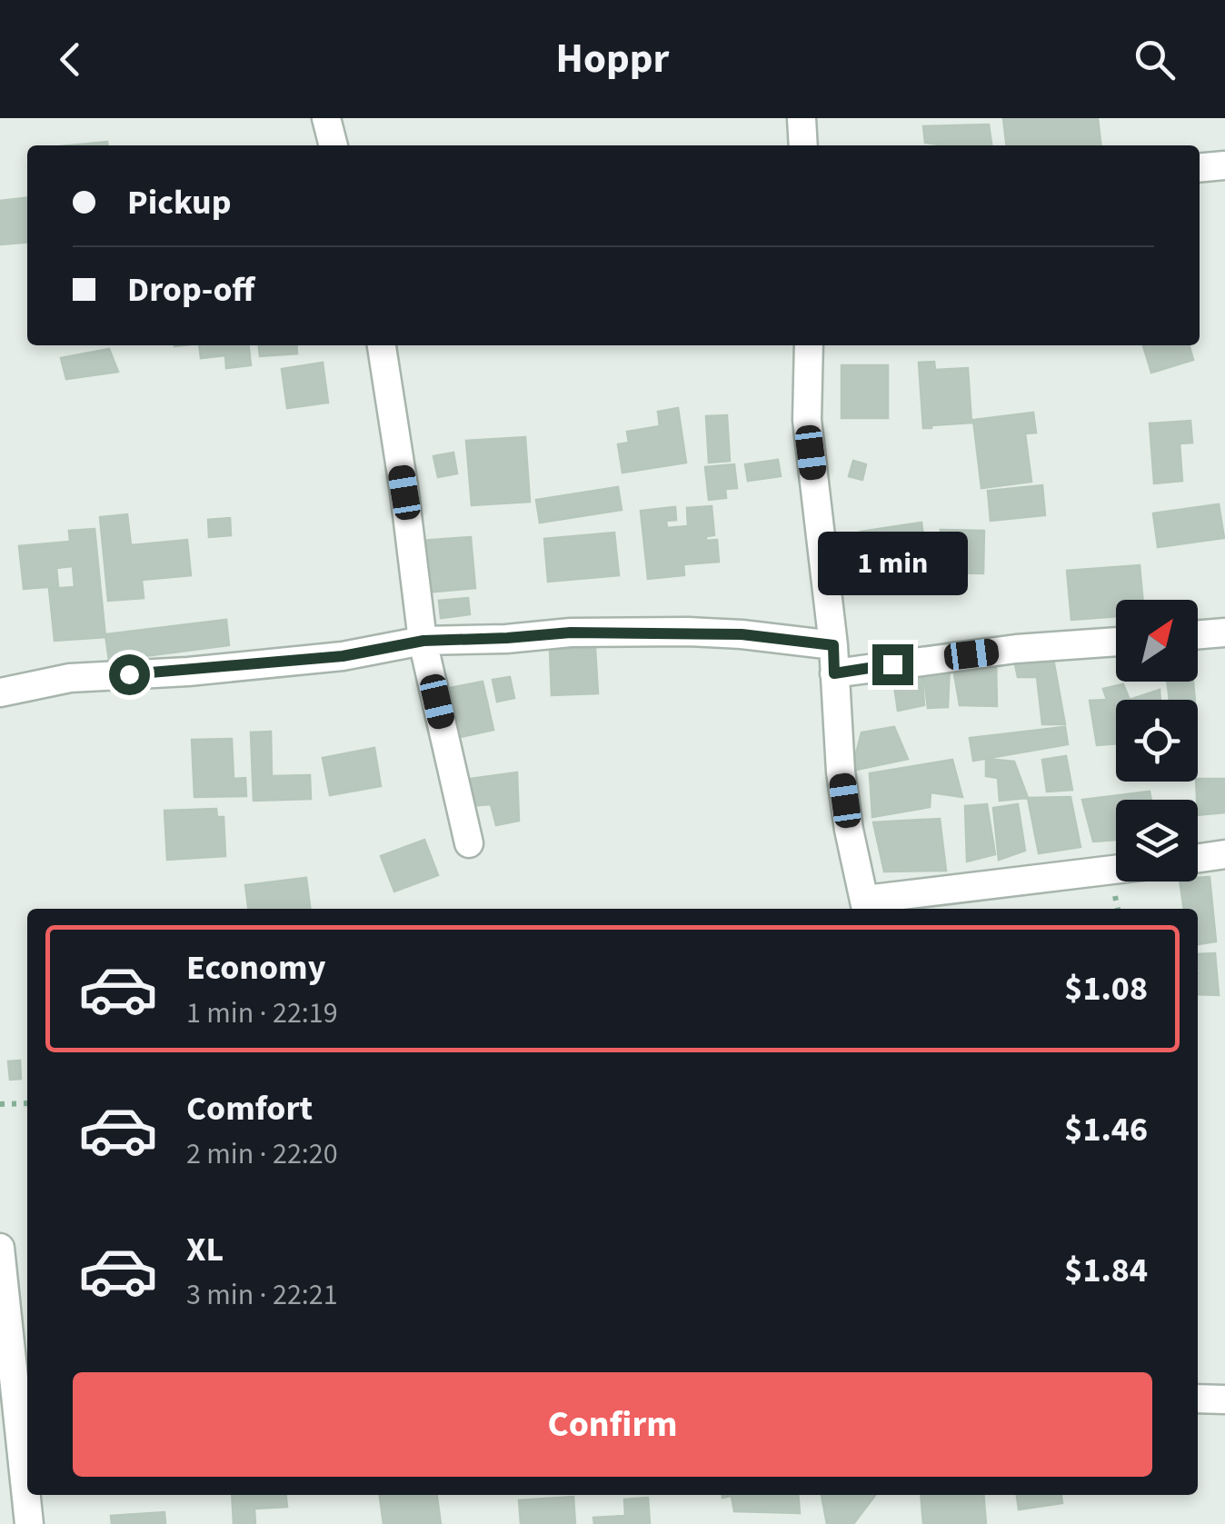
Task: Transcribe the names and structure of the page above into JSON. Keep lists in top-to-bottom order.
{
  "north": "top right",
  "page": {
    "header": "Hoppr",
    "banner": ["Pickup", "Drop-off"],
    "bubble": "1 min",
    "list": [
      {
        "name": "Economy",
        "note": "1 min · 22:19",
        "value": "$1.08"
      },
      {
        "name": "Comfort",
        "note": "2 min · 22:20",
        "value": "$1.46"
      },
      {
        "name": "XL",
        "note": "3 min · 22:21",
        "value": "$1.84"
      }
    ],
    "buttons": "Confirm"
  }
}
